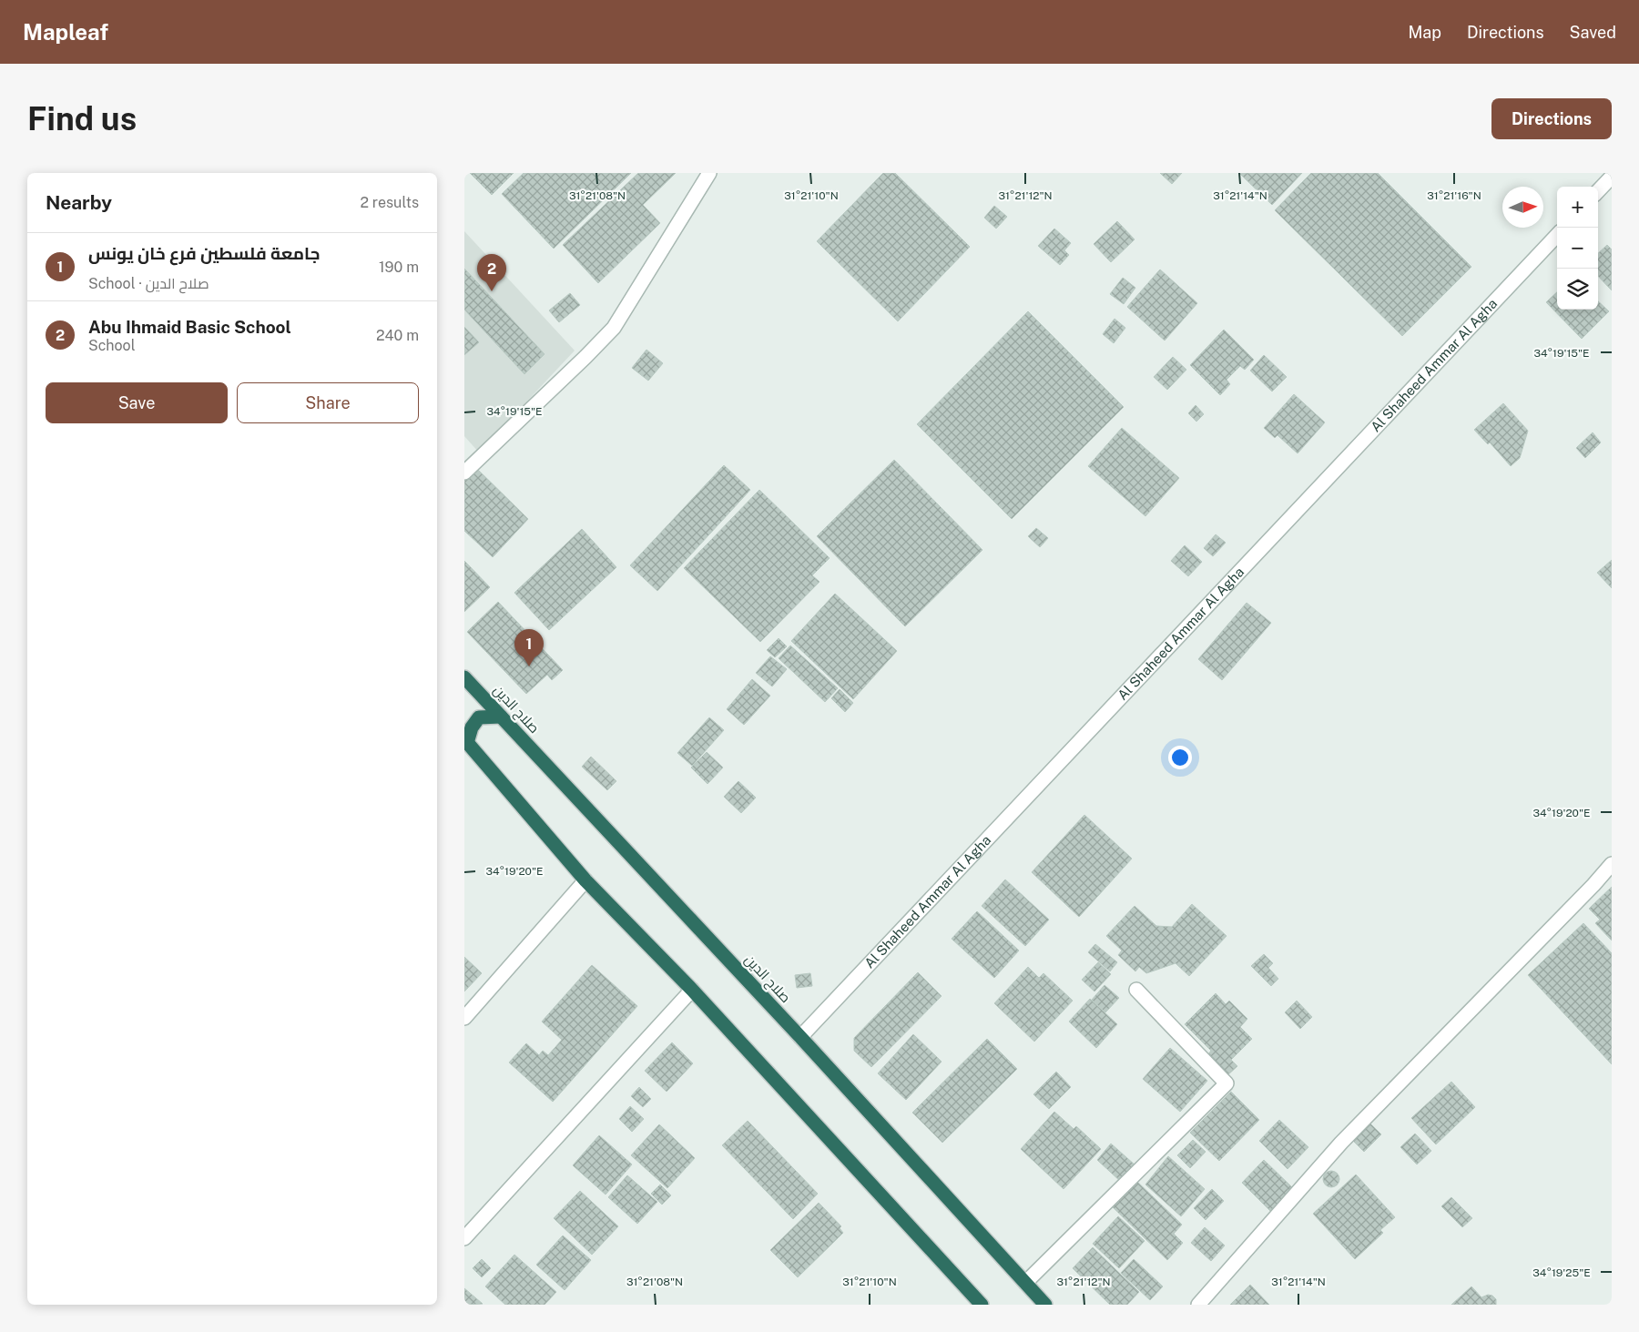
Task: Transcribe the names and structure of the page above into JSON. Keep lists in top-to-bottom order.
{
  "streets": {
    "highway": ["صلاح الدين"],
    "lane": ["Al Shaheed Ammar Al Agha"]
  },
  "crossings": [
    ["Al Shaheed Ammar Al Agha", "صلاح الدين"]
  ],
  "north": "right",
  "page": {
    "header": "Mapleaf",
    "nav": ["Map", "Directions", "Saved"],
    "buttons": [
      "Directions",
      ["Save", "Share"]
    ],
    "title": "Find us",
    "heading": ["Nearby", "2 results"],
    "map_buttons": ["+", "−"],
    "list": [
      {
        "mark": "1",
        "name": "جامعة فلسطين فرع خان يونس",
        "note": "School · صلاح الدين",
        "value": "190 m"
      },
      {
        "mark": "2",
        "name": "Abu Ihmaid Basic School",
        "note": "School",
        "value": "240 m"
      }
    ],
    "pins": ["2", "1"]
  },
  "coordinates": [
    "31°21'08\"N",
    "31°21'10\"N",
    "31°21'12\"N",
    "31°21'14\"N",
    "31°21'16\"N",
    "34°19'15\"E",
    "34°19'20\"E",
    "34°19'25\"E"
  ]
}
